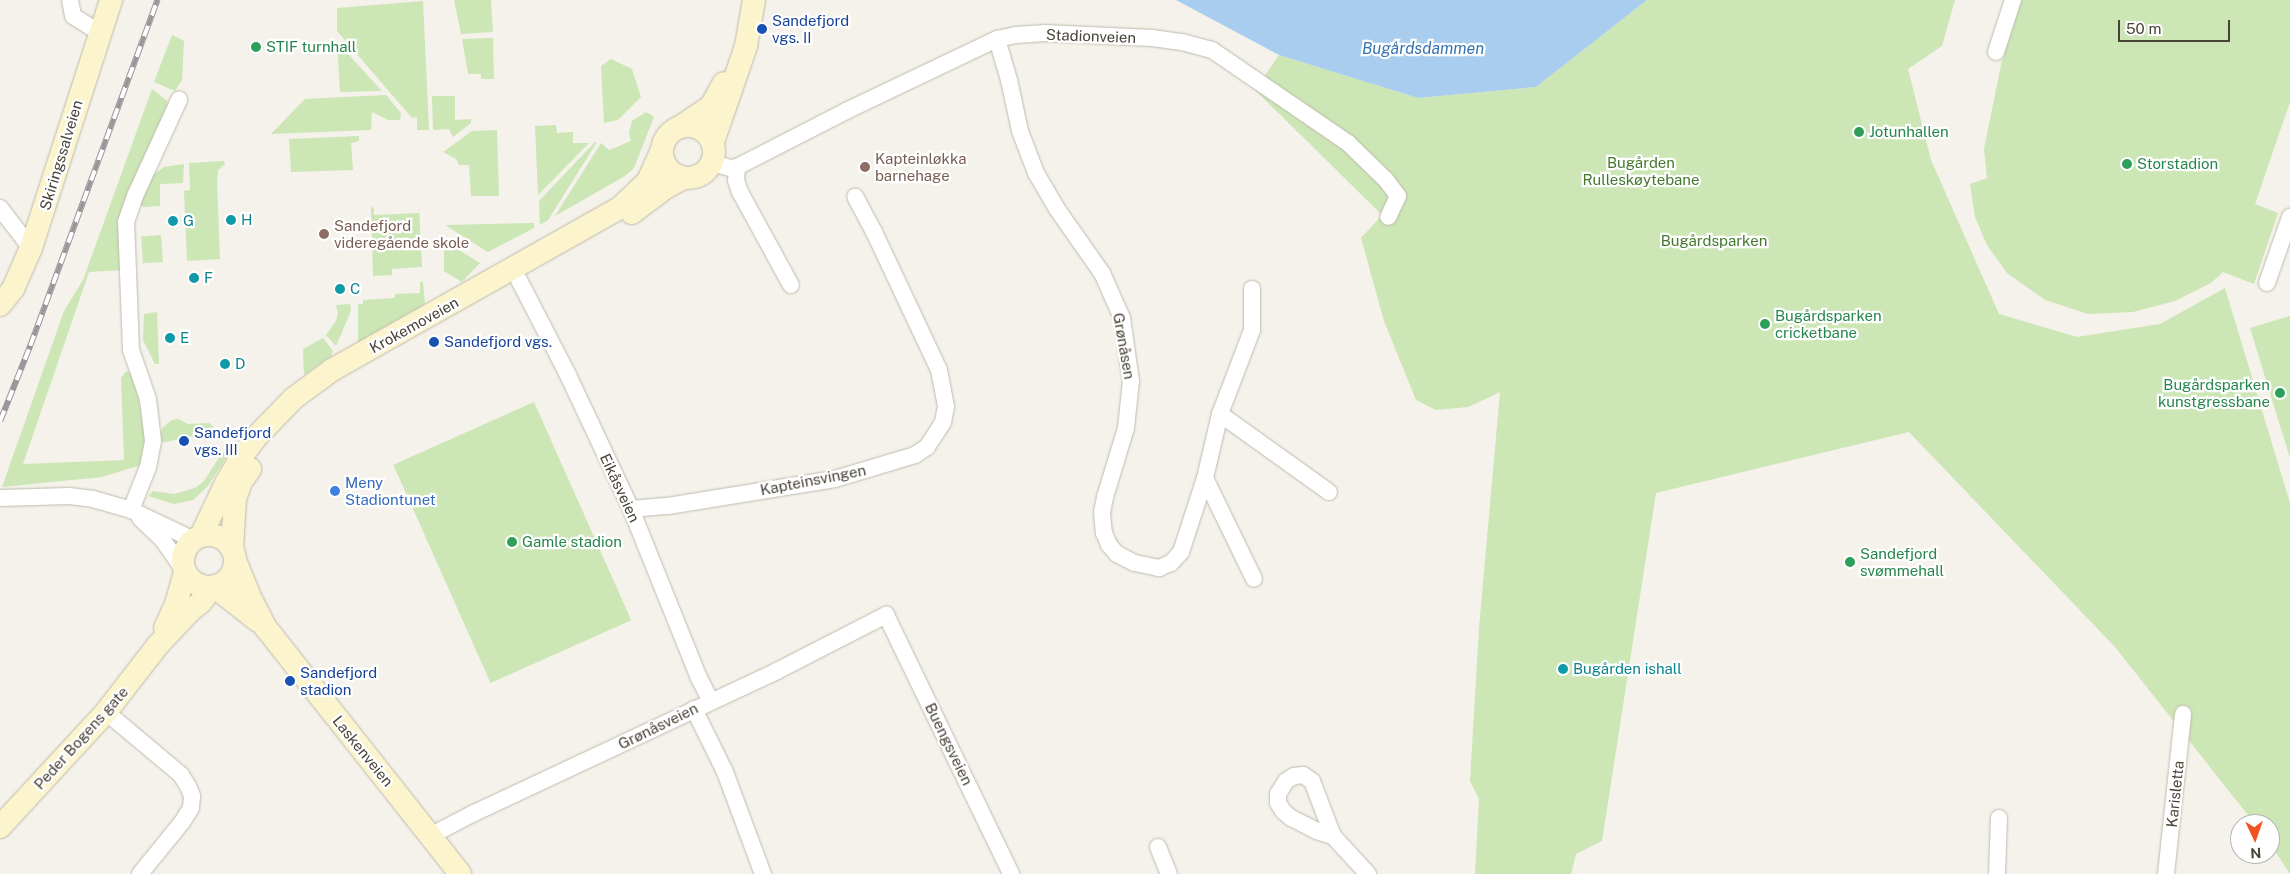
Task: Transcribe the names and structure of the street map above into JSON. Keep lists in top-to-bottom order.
{
  "streets": {
    "main road": [
      "Skiringssalveien",
      "Krokemoveien",
      "Peder Bogens gate",
      "Laskenveien"
    ],
    "street": [
      "Stadionveien",
      "Grønåsen",
      "Kapteinsvingen",
      "Eikåsveien",
      "Grønåsveien",
      "Buengsveien",
      "Karisletta"
    ]
  },
  "crossings": [
    ["Stadionveien", "Grønåsen"],
    ["Krokemoveien", "Eikåsveien"],
    ["Krokemoveien", "Peder Bogens gate"],
    ["Krokemoveien", "Laskenveien"],
    ["Kapteinsvingen", "Eikåsveien"],
    ["Eikåsveien", "Grønåsveien"],
    ["Grønåsveien", "Buengsveien"],
    ["Grønåsveien", "Laskenveien"],
    ["Peder Bogens gate", "Laskenveien"]
  ],
  "water": ["Bugårdsdammen"],
  "parks": ["Bugården Rulleskøytebane", "Bugårdsparken"],
  "places": [
    "Sandefjord vgs. II",
    "STIF turnhall",
    "Jotunhallen",
    "Storstadion",
    "Kapteinløkka barnehage",
    "H",
    "G",
    "Sandefjord videregående skole",
    "F",
    "C",
    "Bugårdsparken cricketbane",
    "E",
    "Sandefjord vgs.",
    "D",
    "Bugårdsparken kunstgressbane",
    "Sandefjord vgs. III",
    "Meny Stadiontunet",
    "Gamle stadion",
    "Sandefjord svømmehall",
    "Bugården ishall",
    "Sandefjord stadion"
  ],
  "scale_bar": "50 m",
  "north": "bottom"
}
